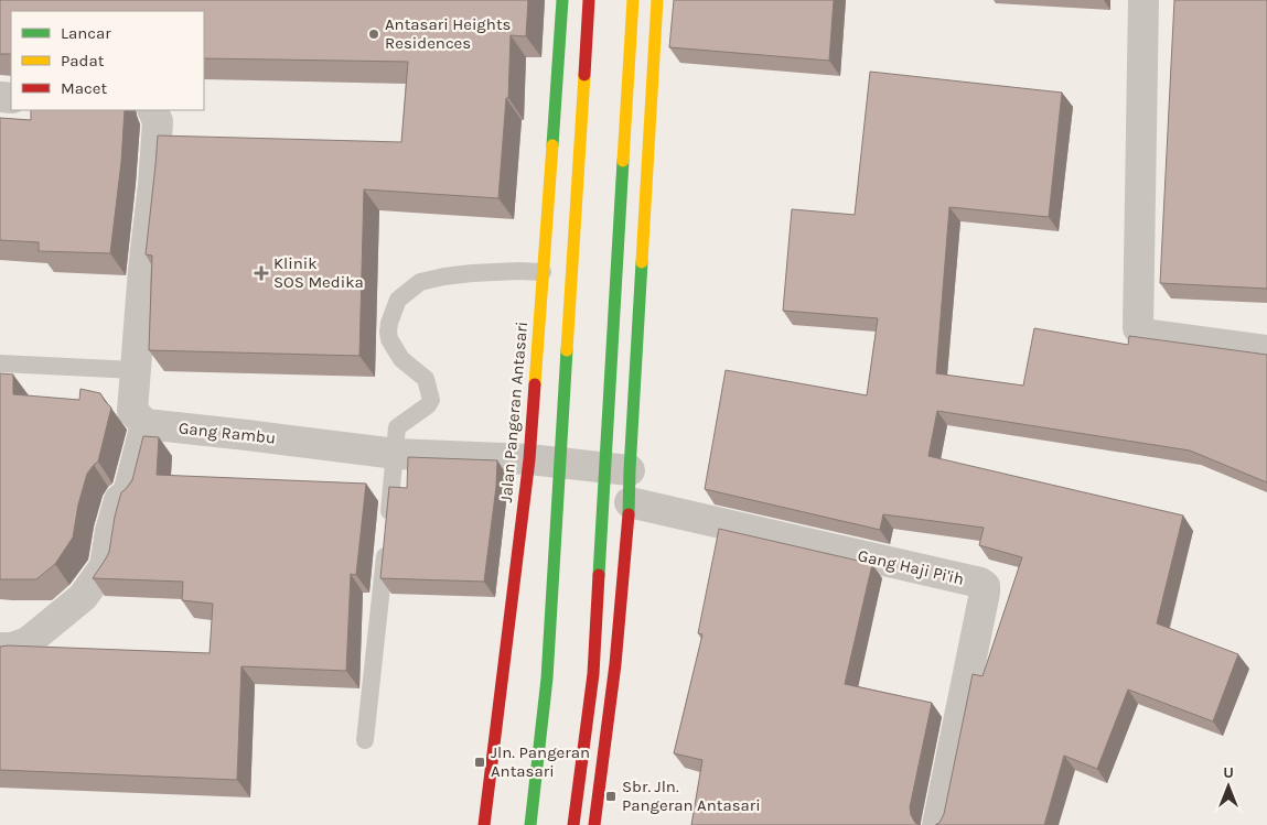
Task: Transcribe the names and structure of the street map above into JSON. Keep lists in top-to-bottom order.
{
  "streets": {
    "main road": ["Jalan Pangeran Antasari"],
    "street": ["Gang Rambu", "Gang Haji Pi'ih"]
  },
  "crossings": [
    ["Jalan Pangeran Antasari", "Gang Rambu"]
  ],
  "places": {
    "other": ["Antasari Heights Residences"],
    "health": ["Klinik SOS Medika"],
    "transit": ["Jln. Pangeran Antasari", "Sbr. Jln. Pangeran Antasari"]
  },
  "legend": ["Lancar", "Padat", "Macet"],
  "north": "top"
}
